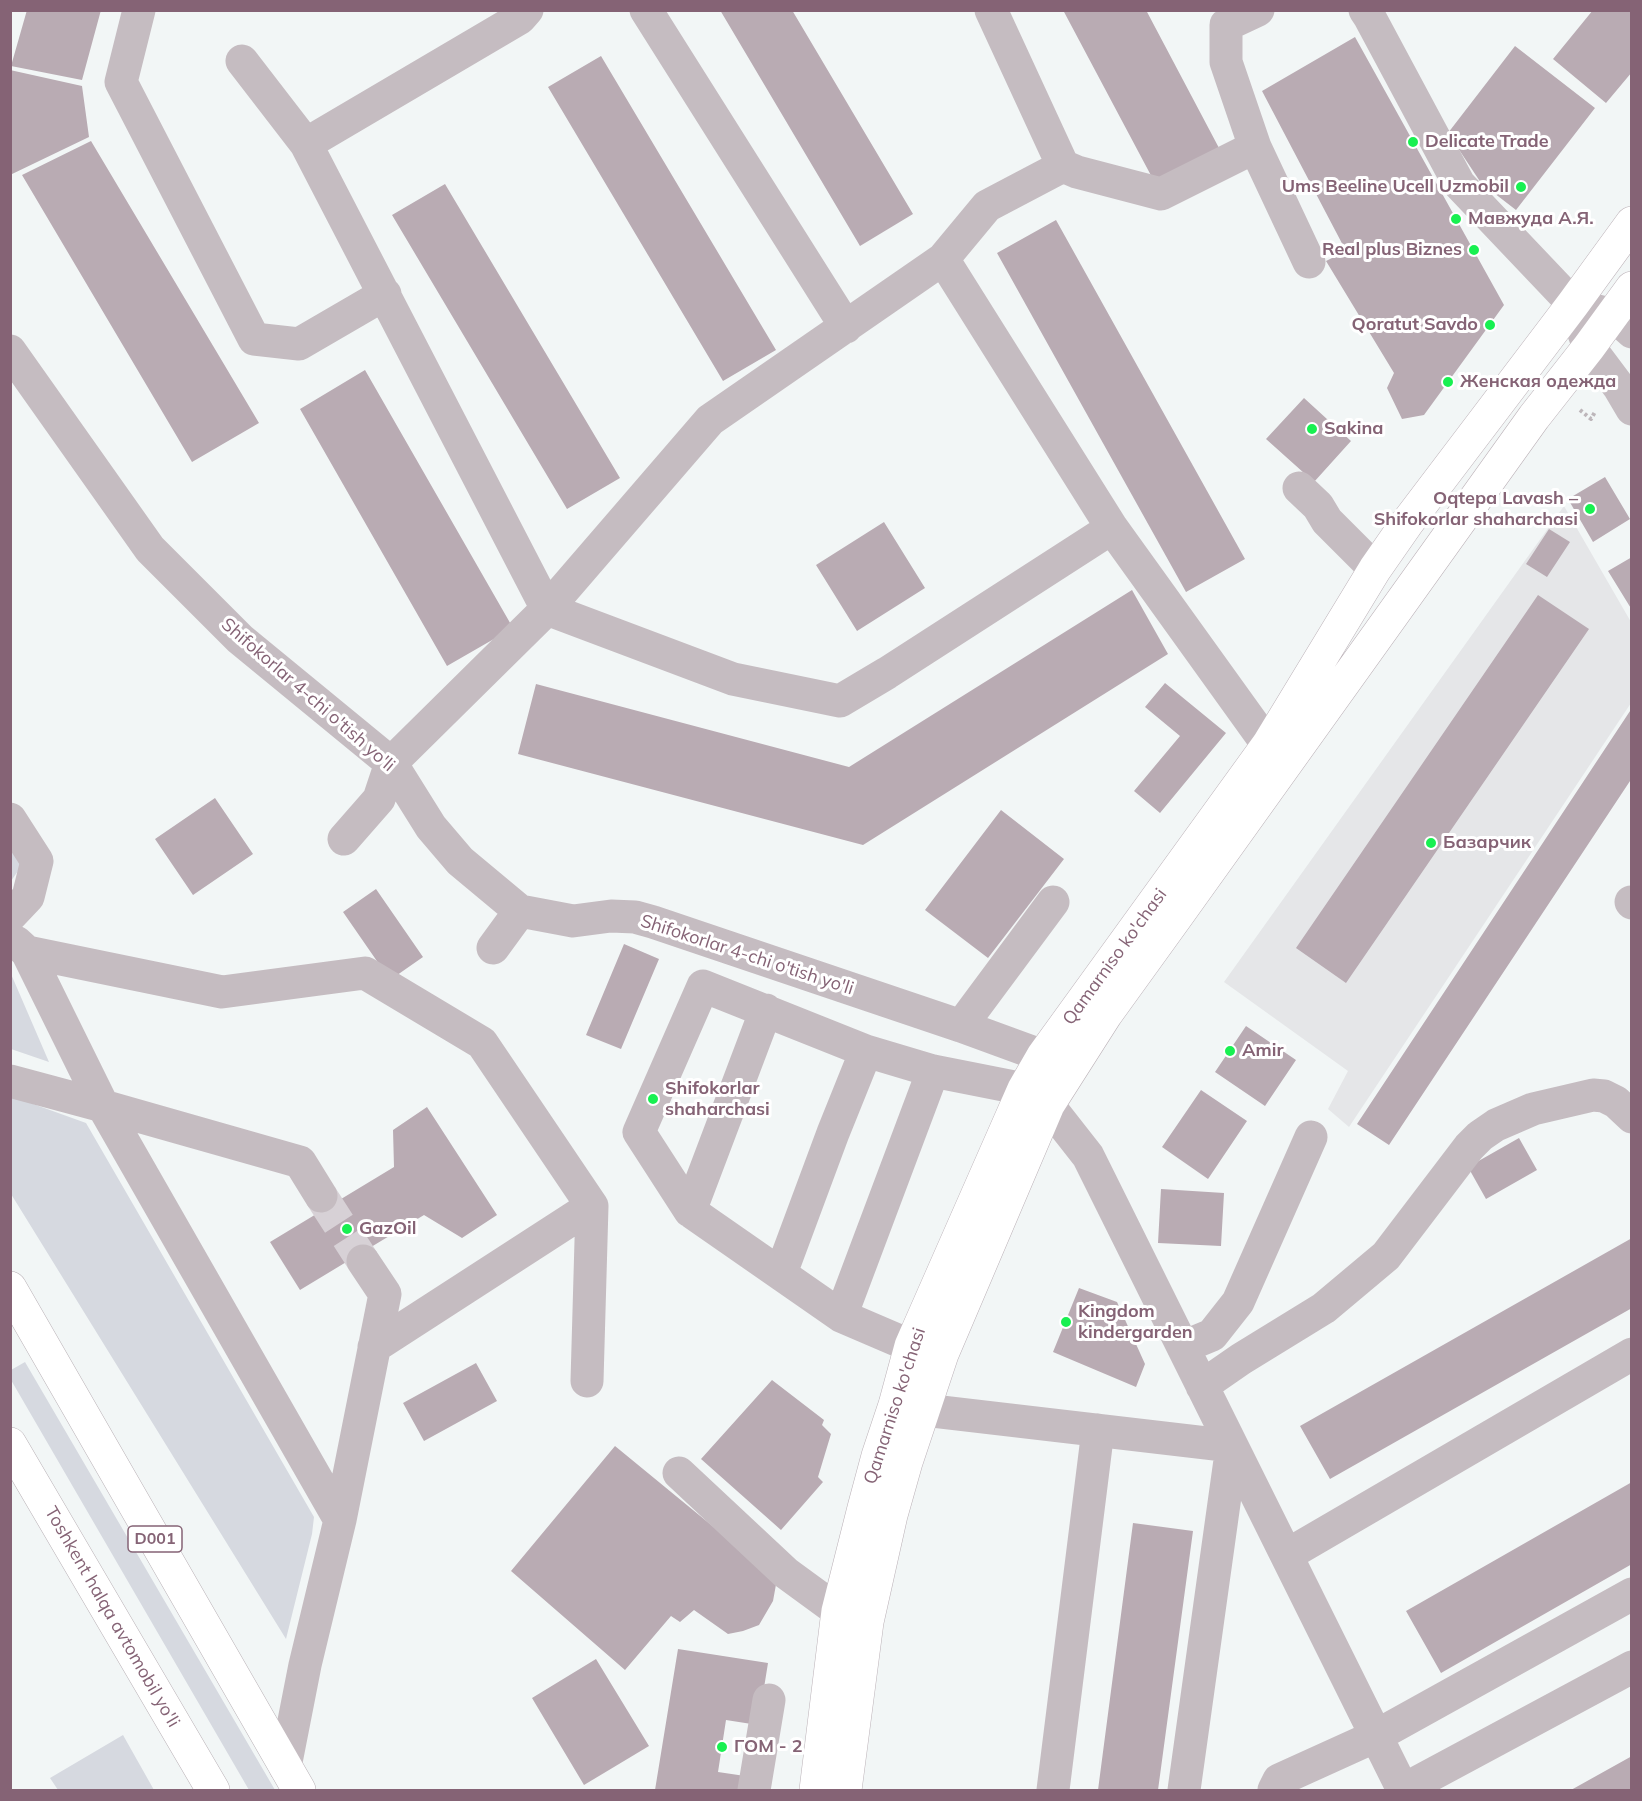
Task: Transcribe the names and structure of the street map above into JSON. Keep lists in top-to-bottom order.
{
  "streets": {
    "main road": ["Qamarniso ko'chasi", "D001", "Toshkent halqa avtomobil yo'li"],
    "street": ["Shifokorlar 4-chi o'tish yo'li"]
  },
  "crossings": [
    ["Shifokorlar 4-chi o'tish yo'li", "Qamarniso ko'chasi"]
  ],
  "places": [
    "Delicate Trade",
    "Ums Beeline Ucell Uzmobil",
    "Мавжуда А.Я.",
    "Real plus Biznes",
    "Qoratut Savdo",
    "Женская одежда",
    "Sakina",
    "Oqtepa Lavash – Shifokorlar shaharchasi",
    "Базарчик",
    "Amir",
    "Shifokorlar shaharchasi",
    "GazOil",
    "Kingdom kindergarden",
    "ГОМ - 2"
  ]
}
